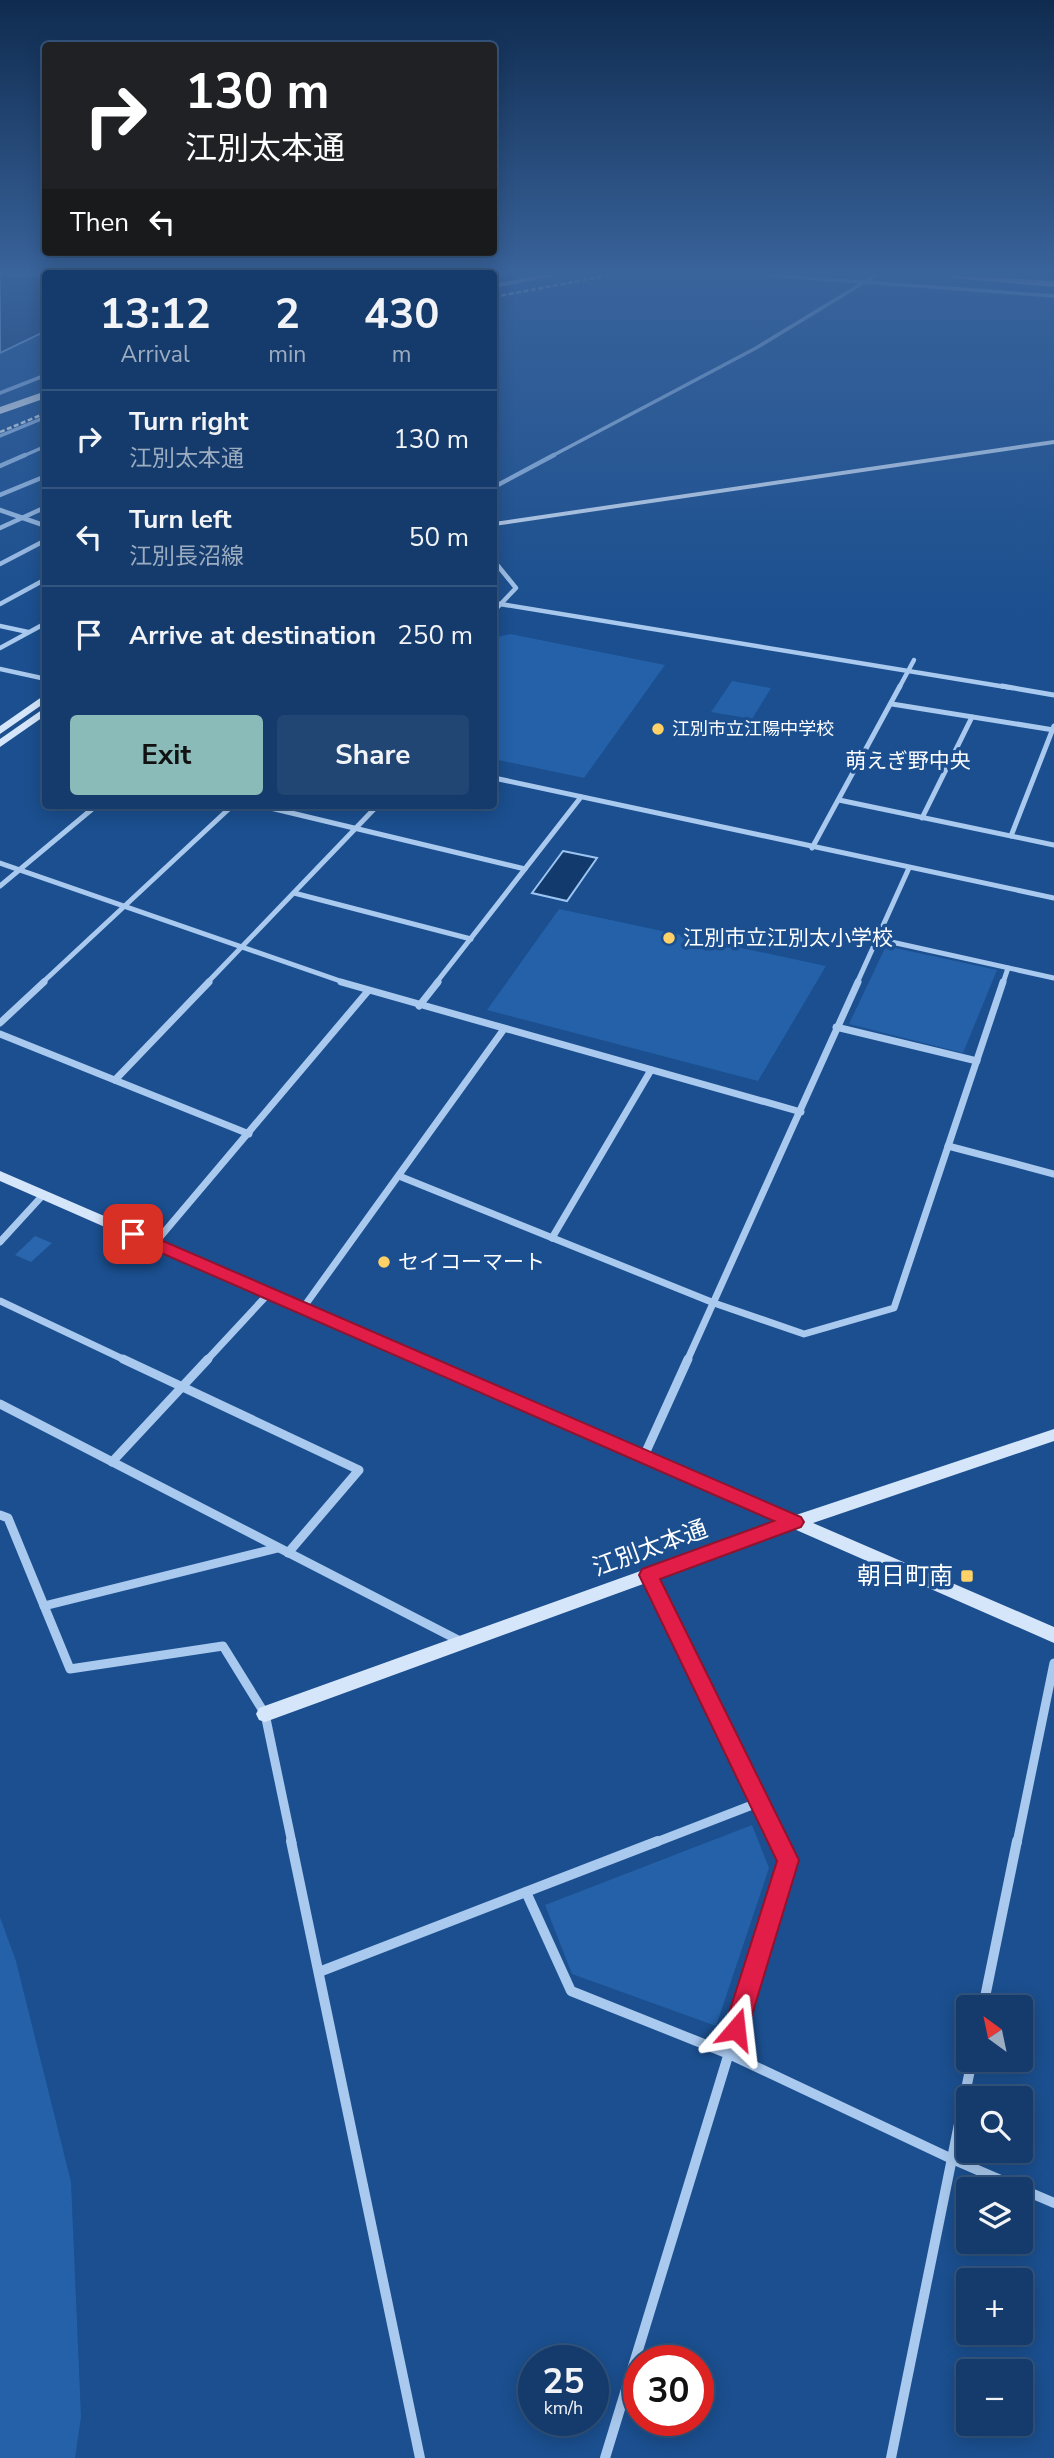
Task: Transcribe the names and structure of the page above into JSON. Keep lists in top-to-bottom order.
{
  "streets": {
    "street": ["江別太本通"]
  },
  "districts": ["萌えぎ野中央"],
  "places": {
    "other": ["江別市立江陽中学校", "江別市立江別太小学校", "セイコーマート"],
    "transit": ["朝日町南"]
  },
  "north": "top left",
  "page": {
    "turn": ["130 m", "江別太本通"],
    "then": "Then",
    "eta": [
      "13:12",
      "Arrival",
      "2",
      "min",
      "430",
      "m"
    ],
    "list": [
      {
        "name": "Turn right",
        "note": "江別太本通",
        "value": "130 m"
      },
      {
        "name": "Turn left",
        "note": "江別長沼線",
        "value": "50 m"
      },
      {
        "name": "Arrive at destination",
        "value": "250 m"
      }
    ],
    "buttons": ["Exit", "Share"],
    "map_buttons": ["+", "−"],
    "speed": "25 km/h",
    "limit": "30"
  }
}
